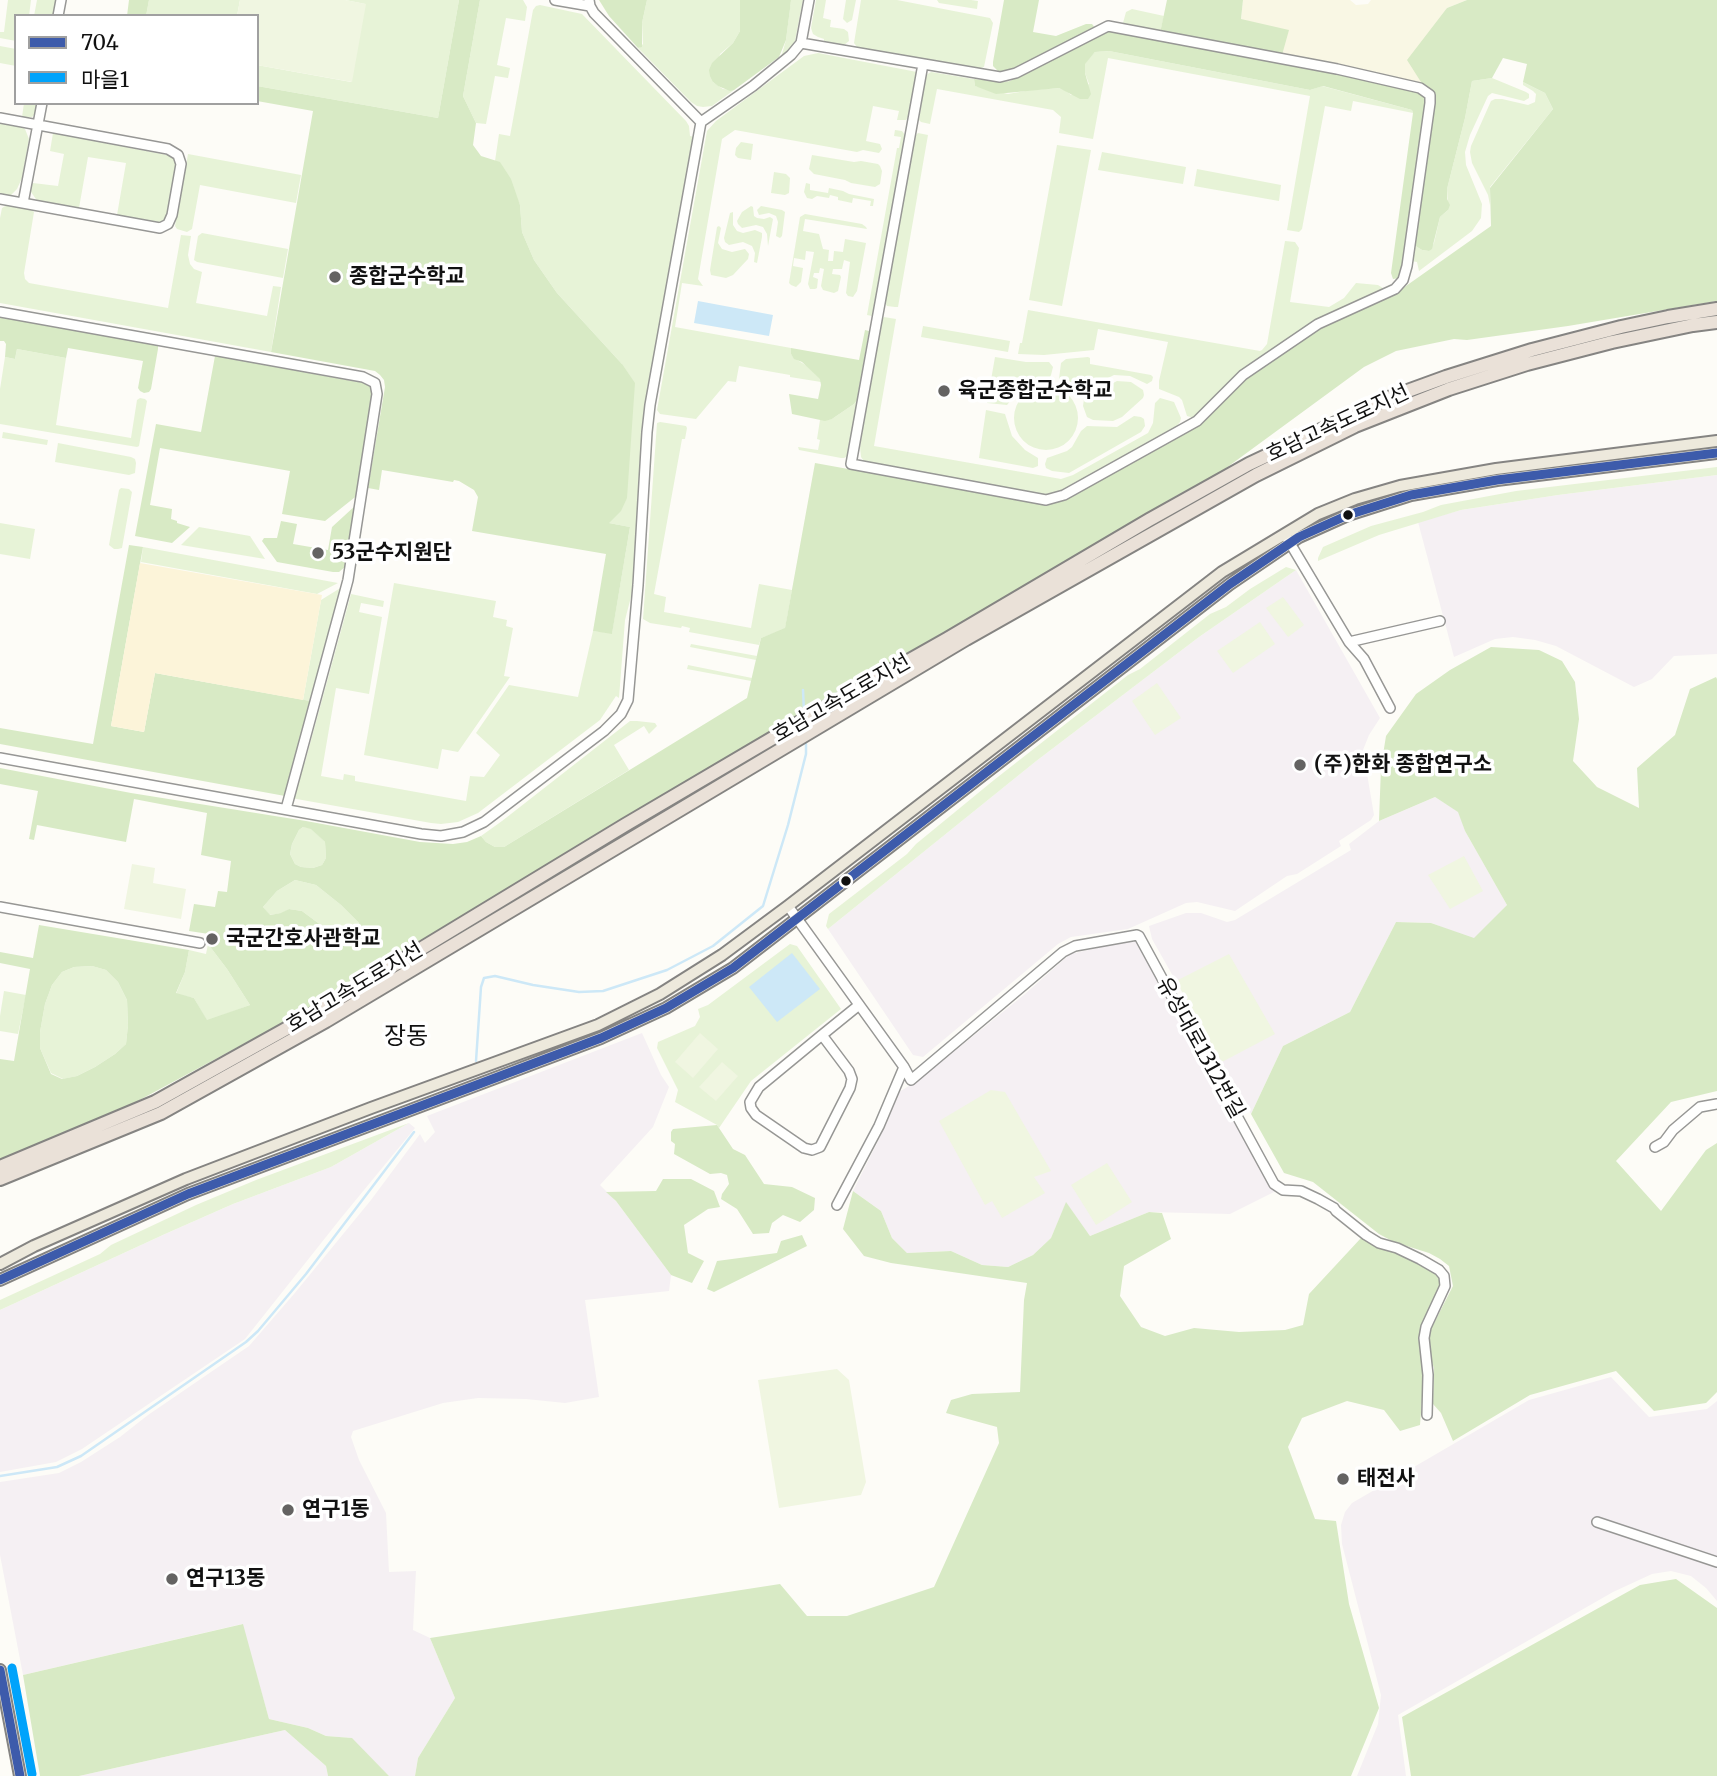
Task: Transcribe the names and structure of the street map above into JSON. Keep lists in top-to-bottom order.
{
  "streets": {
    "highway": ["호남고속도로지선"],
    "street": ["유성대로1312번길"]
  },
  "districts": ["장동"],
  "places": [
    "종합군수학교",
    "육군종합군수학교",
    "53군수지원단",
    "(주)한화 종합연구소",
    "국군간호사관학교",
    "태전사",
    "연구1동",
    "연구13동"
  ],
  "lines": ["transit line 704", "transit line 마을1"],
  "legend": ["704", "마을1"]
}
